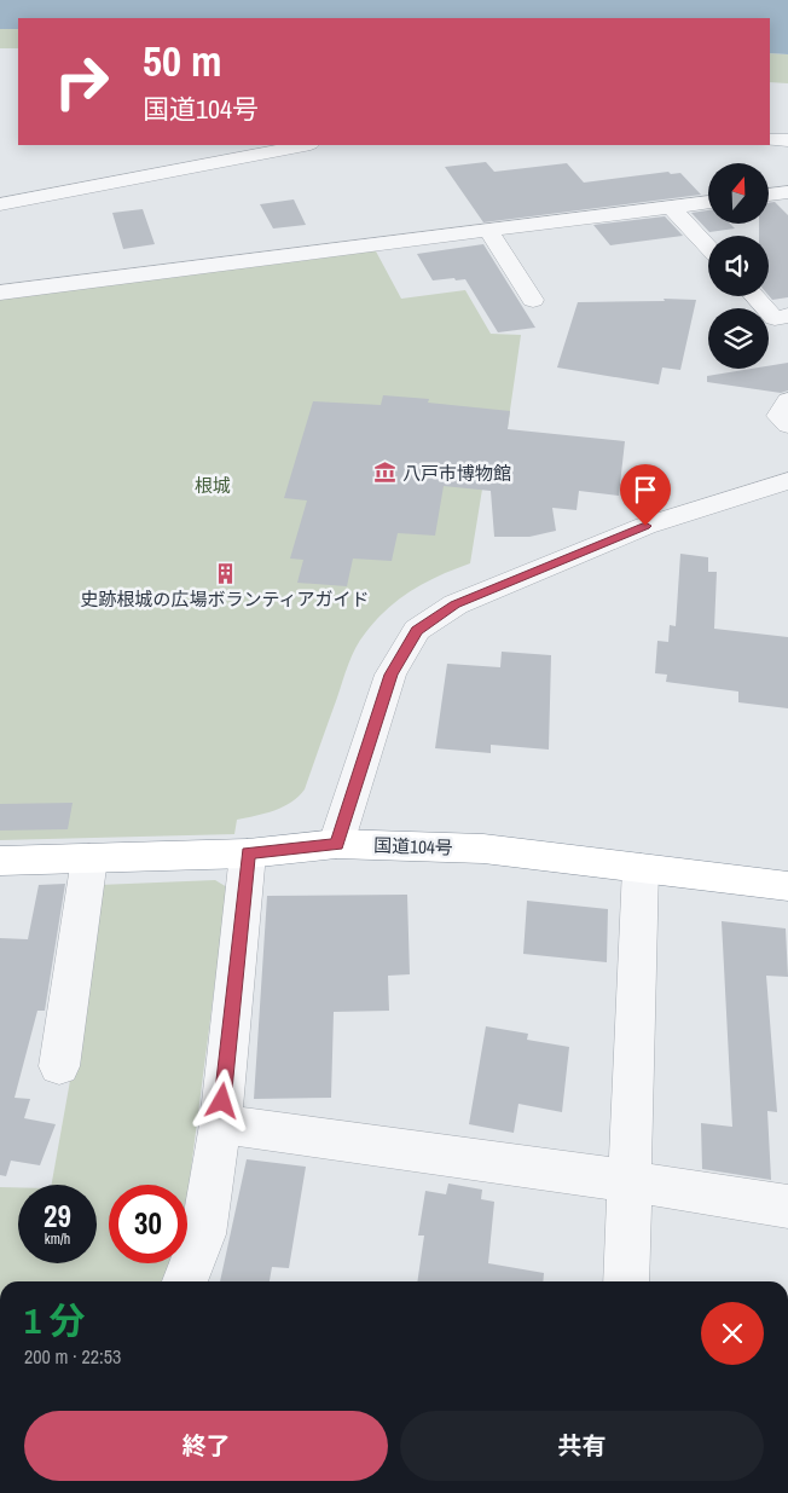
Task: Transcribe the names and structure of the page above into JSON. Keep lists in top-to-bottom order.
{
  "streets": {
    "highway": ["国道104号"]
  },
  "parks": ["根城"],
  "places": {
    "museum": ["八戸市博物館"],
    "building": ["史跡根城の広場ボランティアガイド"]
  },
  "north": "top",
  "page": {
    "turn": ["50 m", "国道104号"],
    "speed": "29 km/h",
    "limit": "30",
    "heading": ["1 分", "200 m · 22:53"],
    "buttons": ["終了", "共有"]
  }
}
